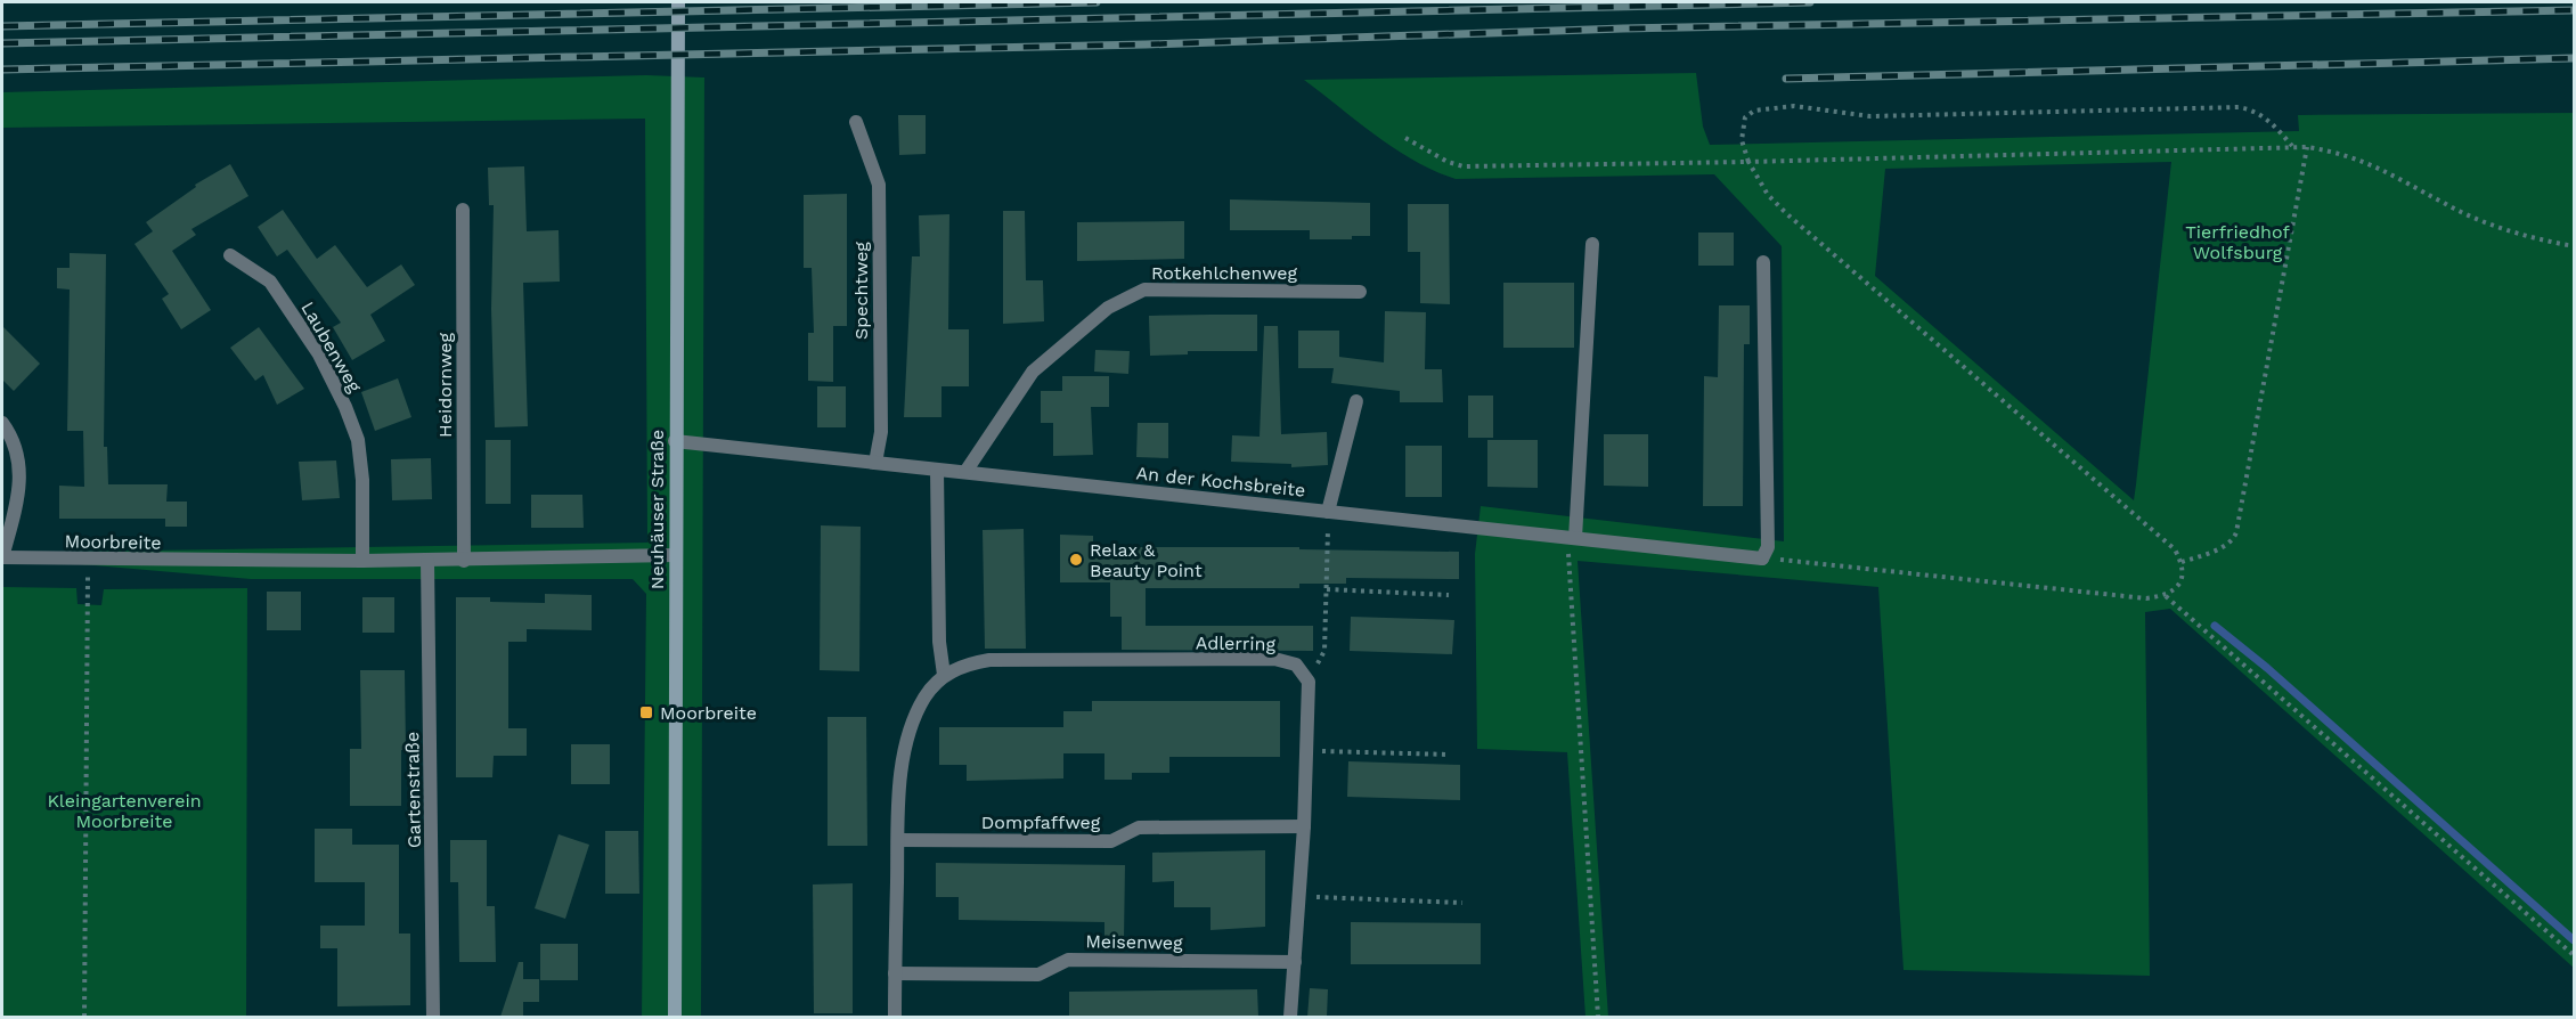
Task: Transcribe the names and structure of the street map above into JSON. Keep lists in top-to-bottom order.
{
  "streets": {
    "main road": ["Neuhäuser Straße"],
    "street": [
      "Rotkehlchenweg",
      "Spechtweg",
      "Laubenweg",
      "Heidornweg",
      "An der Kochsbreite",
      "Moorbreite",
      "Adlerring",
      "Gartenstraße",
      "Dompfaffweg",
      "Meisenweg"
    ]
  },
  "crossings": [
    ["Rotkehlchenweg", "An der Kochsbreite"],
    ["Spechtweg", "An der Kochsbreite"],
    ["Laubenweg", "Moorbreite"],
    ["Heidornweg", "Moorbreite"],
    ["An der Kochsbreite", "Neuhäuser Straße"],
    ["Neuhäuser Straße", "Moorbreite"],
    ["Moorbreite", "Gartenstraße"],
    ["Adlerring", "Dompfaffweg"],
    ["Adlerring", "Meisenweg"]
  ],
  "parks": ["Tierfriedhof Wolfsburg", "Kleingartenverein Moorbreite"],
  "places": {
    "other": ["Relax & Beauty Point"],
    "transit": ["Moorbreite"]
  }
}
